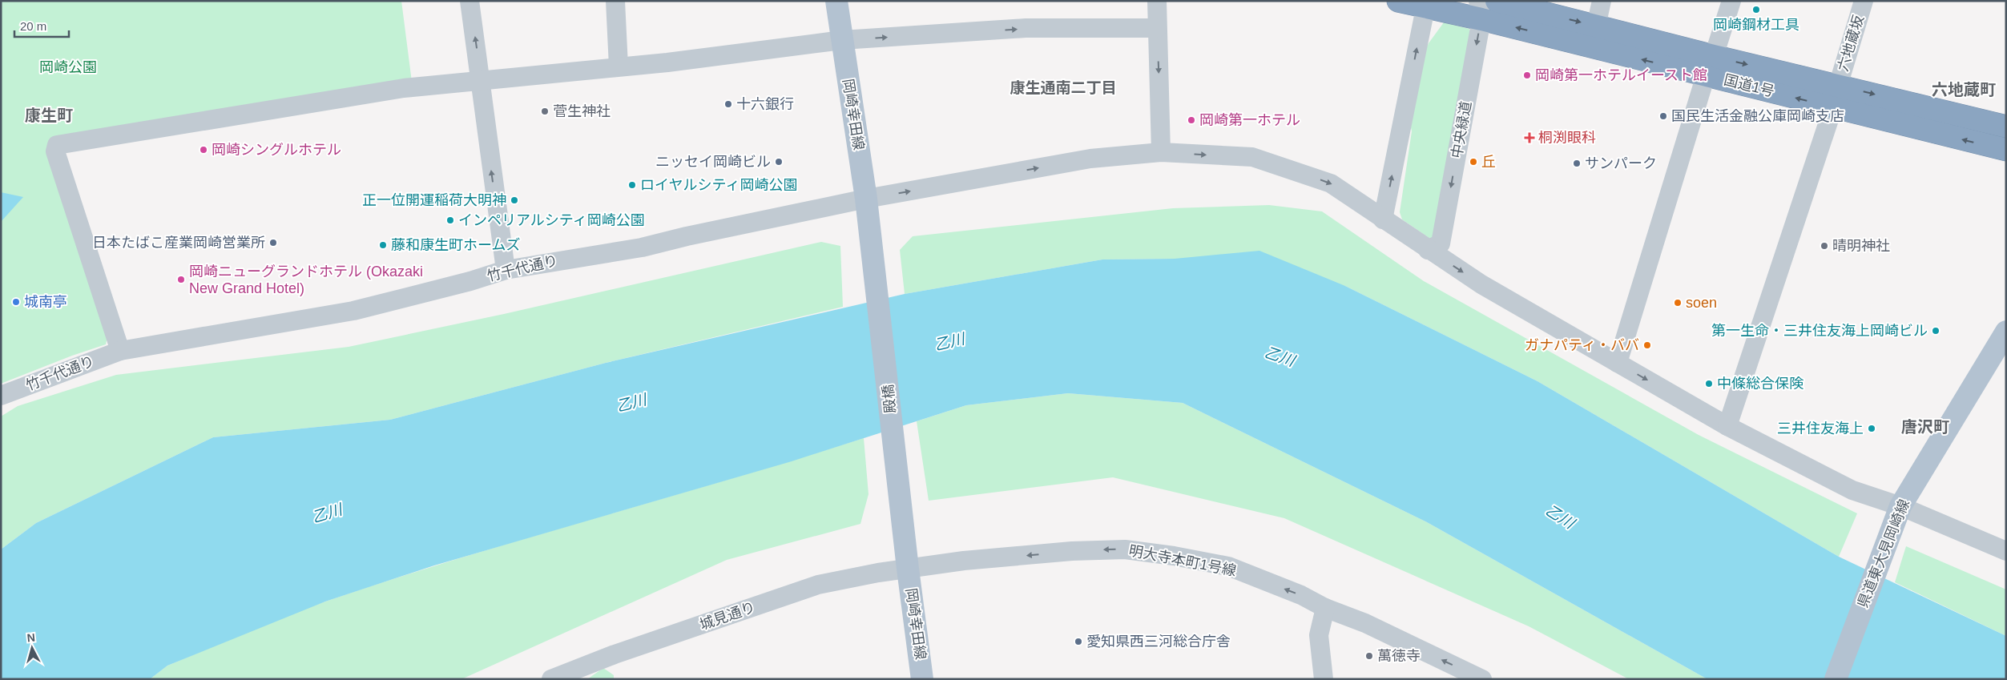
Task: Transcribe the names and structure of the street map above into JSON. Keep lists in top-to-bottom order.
{
  "streets": {
    "highway": ["国道1号"],
    "main road": ["岡崎幸田線", "殿橋", "県道東大見岡崎線"],
    "street": [
      "六地蔵坂",
      "中央緑道",
      "竹千代通り",
      "明大寺本町1号線",
      "城見通り"
    ]
  },
  "crossings": [
    ["六地蔵坂", "国道1号"],
    ["国道1号", "中央緑道"],
    ["岡崎幸田線", "竹千代通り"],
    ["岡崎幸田線", "殿橋"],
    ["岡崎幸田線", "明大寺本町1号線"],
    ["岡崎幸田線", "城見通り"],
    ["中央緑道", "竹千代通り"],
    ["竹千代通り", "県道東大見岡崎線"],
    ["殿橋", "明大寺本町1号線"],
    ["殿橋", "城見通り"],
    ["明大寺本町1号線", "城見通り"]
  ],
  "one_way": ["明大寺本町1号線"],
  "districts": [
    "康生通南二丁目",
    "六地蔵町",
    "康生町",
    "唐沢町"
  ],
  "water": ["乙川"],
  "parks": ["岡崎公園"],
  "places": {
    "other": [
      "岡崎鋼材工具",
      "岡崎第一ホテルイースト館",
      "十六銀行",
      "菅生神社",
      "国民生活金融公庫岡崎支店",
      "岡崎第一ホテル",
      "岡崎シングルホテル",
      "ニッセイ岡崎ビル",
      "丘",
      "サンパーク",
      "ロイヤルシティ岡崎公園",
      "正一位開運稲荷大明神",
      "インペリアルシティ岡崎公園",
      "日本たばこ産業岡崎営業所",
      "藤和康生町ホームズ",
      "晴明神社",
      "岡崎ニューグランドホテル (Okazaki New Grand Hotel)",
      "城南亭",
      "soen",
      "第一生命・三井住友海上岡崎ビル",
      "ガナパティ・ババ",
      "中條総合保険",
      "三井住友海上",
      "愛知県西三河総合庁舎",
      "萬徳寺"
    ],
    "health": ["桐渕眼科"]
  },
  "scale_bar": "20 m",
  "north": "top"
}
